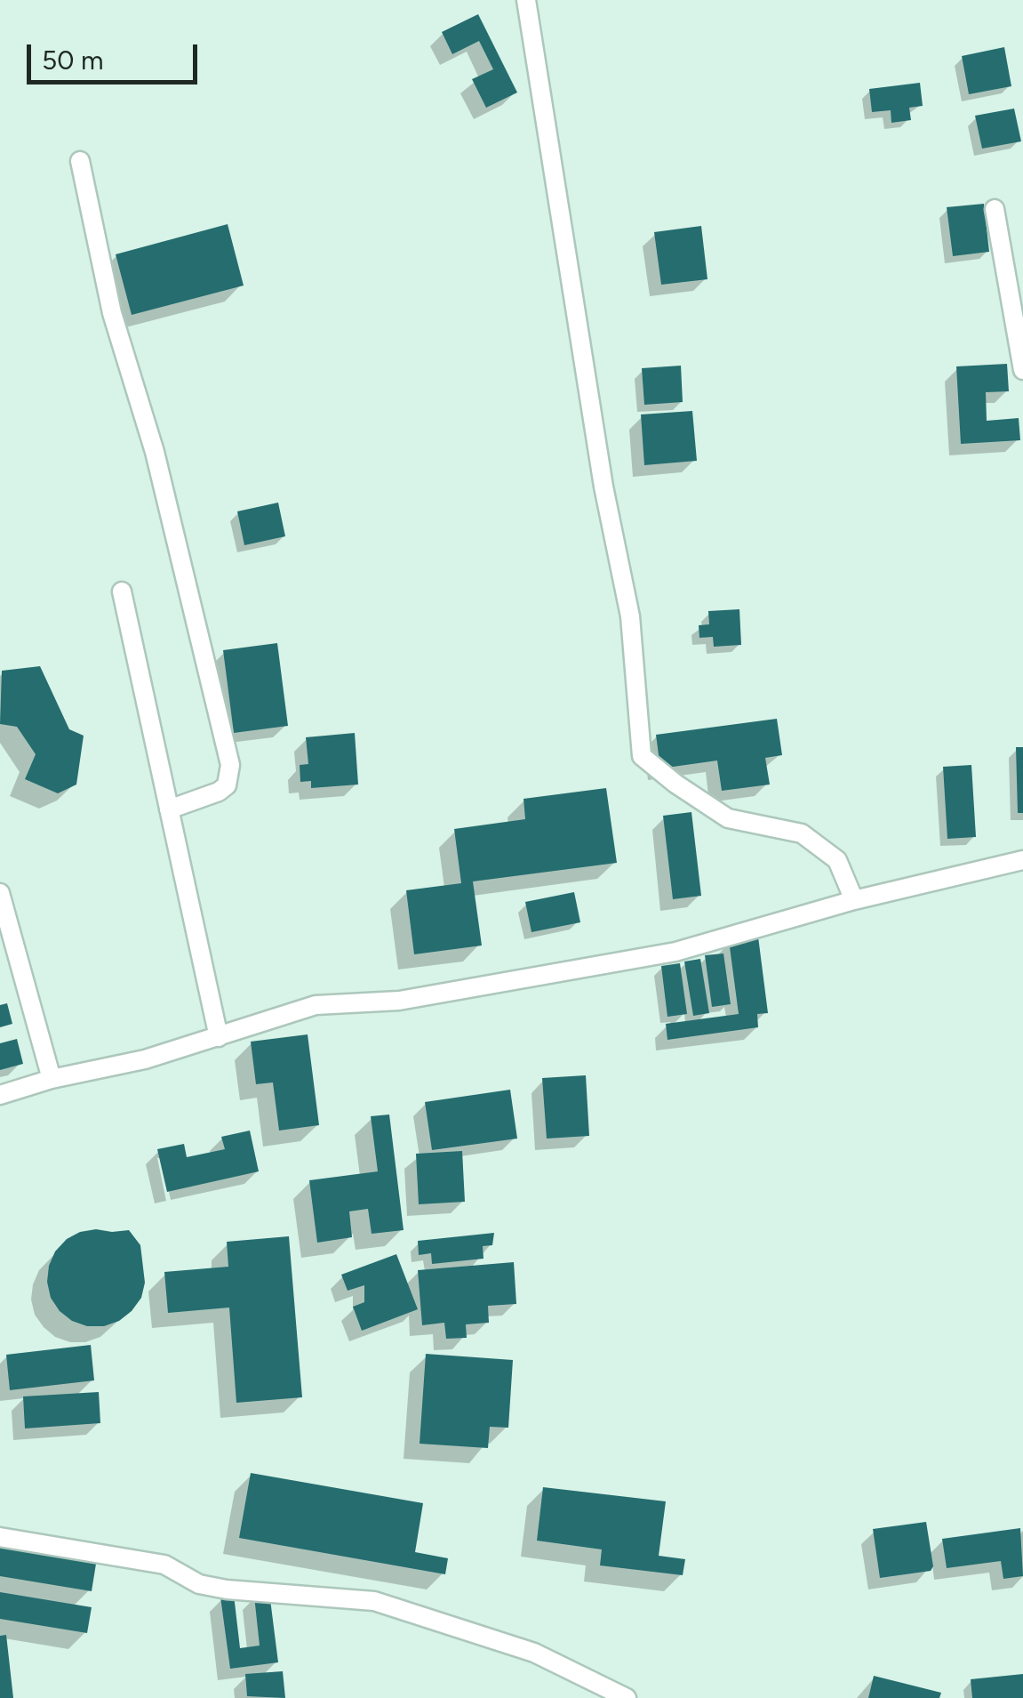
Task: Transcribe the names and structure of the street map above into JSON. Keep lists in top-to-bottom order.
{
  "scale_bar": "50 m"
}
